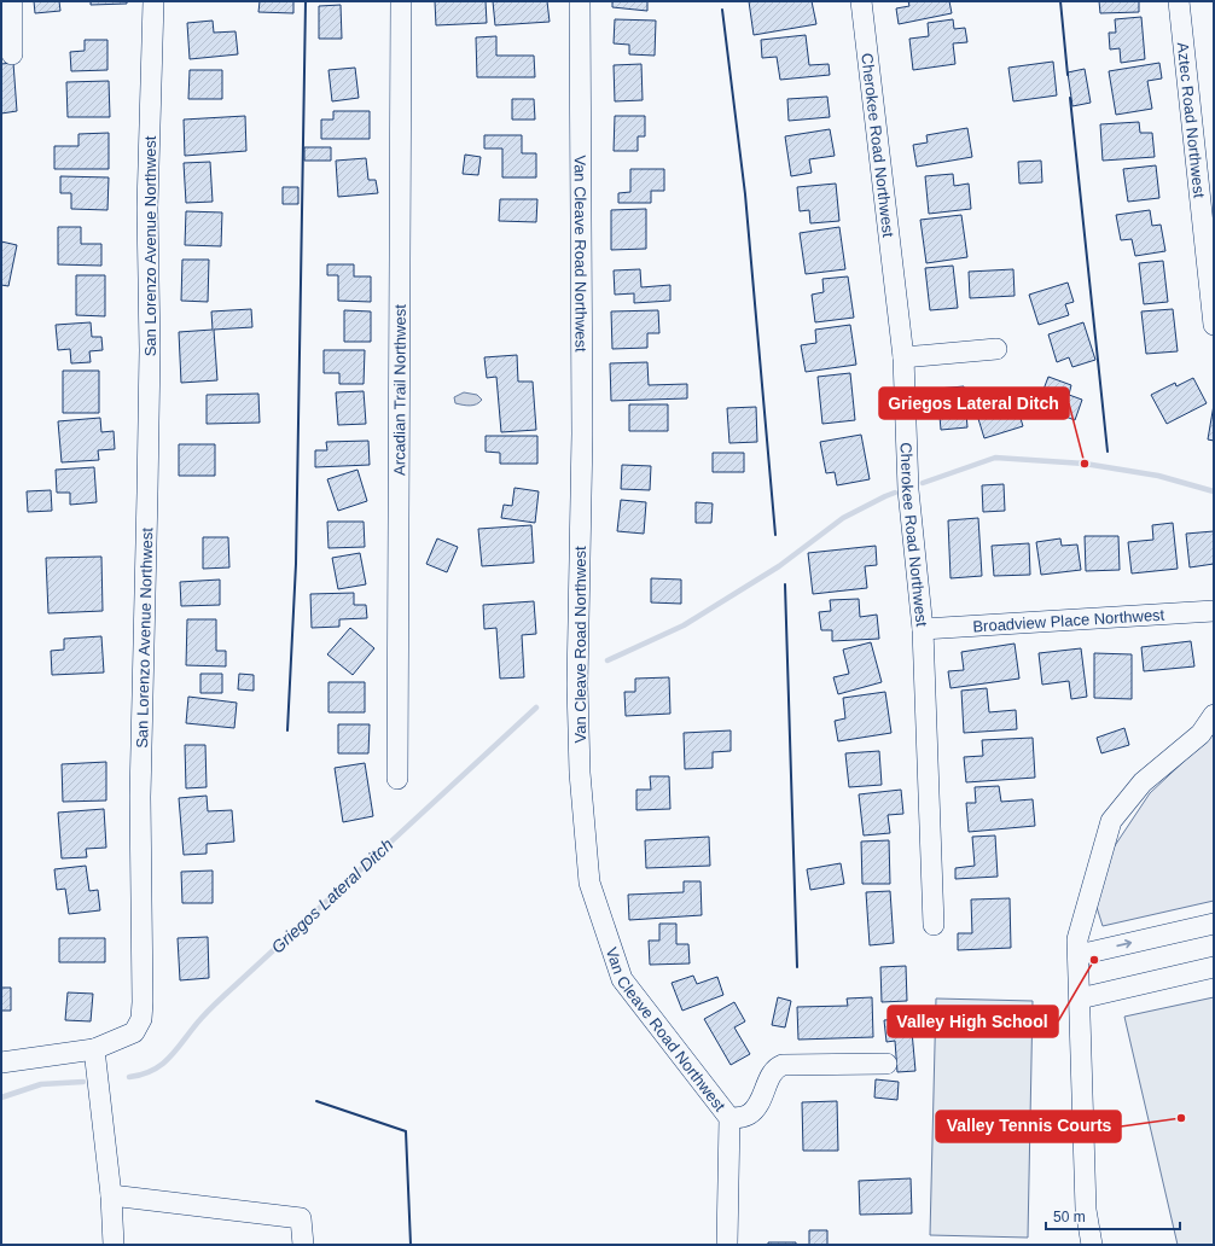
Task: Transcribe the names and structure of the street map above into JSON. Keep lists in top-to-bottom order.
{
  "streets": {
    "street": [
      "Aztec Road Northwest",
      "Cherokee Road Northwest",
      "San Lorenzo Avenue Northwest",
      "Van Cleave Road Northwest",
      "Arcadian Trail Northwest",
      "Broadview Place Northwest"
    ]
  },
  "crossings": [
    ["Cherokee Road Northwest", "Broadview Place Northwest"]
  ],
  "water": ["Griegos Lateral Ditch"],
  "places": ["Griegos Lateral Ditch", "Valley High School", "Valley Tennis Courts"],
  "scale_bar": "50 m"
}
